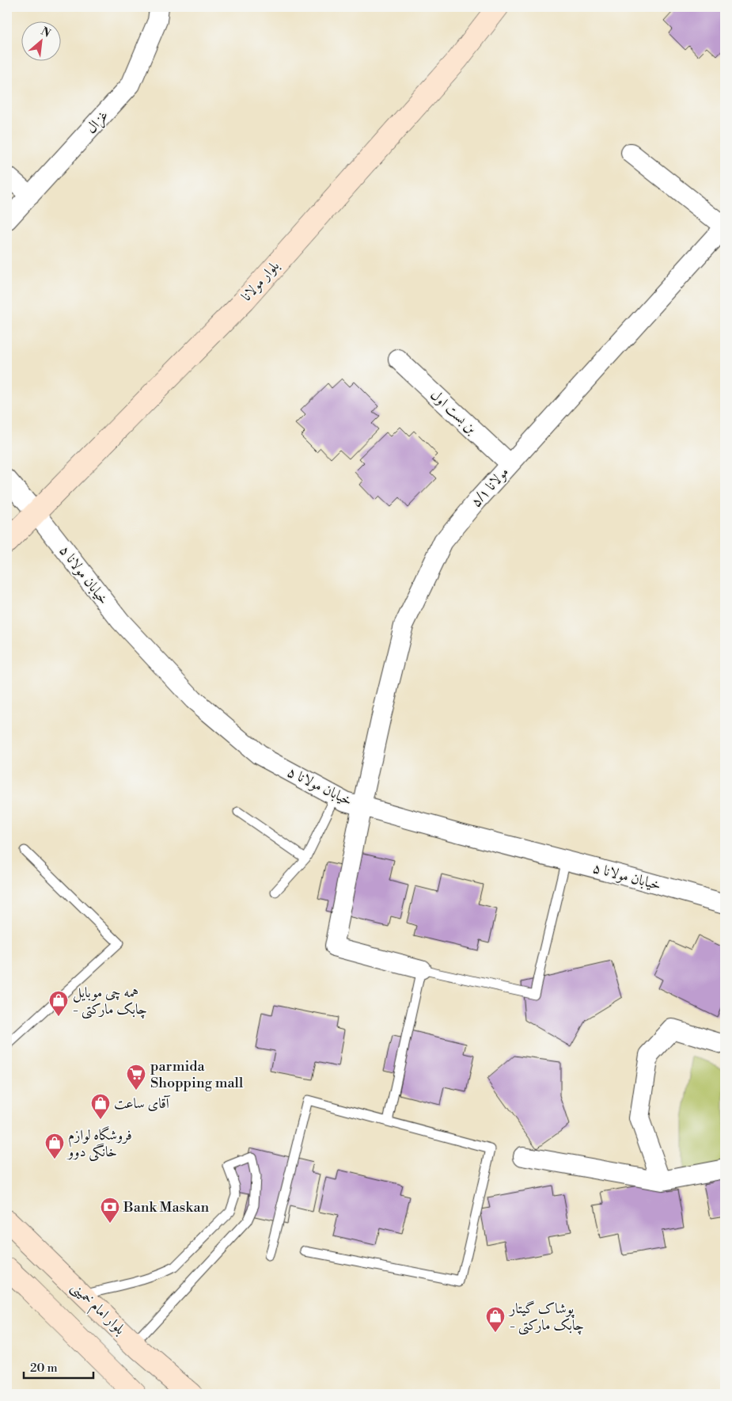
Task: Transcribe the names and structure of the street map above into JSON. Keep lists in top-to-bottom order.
{
  "streets": {
    "street": [
      "غزال",
      "بلوار مولانا",
      "بن بست اول",
      "مولانا ۵/۱",
      "خیابان مولانا ۵",
      "بلوار امام خمینی"
    ]
  },
  "crossings": [
    ["بلوار مولانا", "خیابان مولانا ۵"],
    ["بن بست اول", "مولانا ۵/۱"],
    ["مولانا ۵/۱", "خیابان مولانا ۵"]
  ],
  "places": {
    "shop": [
      "همه چی موبایل - چابک مارکتی",
      "آقای ساعت",
      "فروشگاه لوازم خانگی دوو",
      "پوشاک گیتار - چابک مارکتی"
    ],
    "supermarket": ["parmida Shopping mall"],
    "bank": ["Bank Maskan"]
  },
  "scale_bar": "20 m",
  "north": "top right"
}
